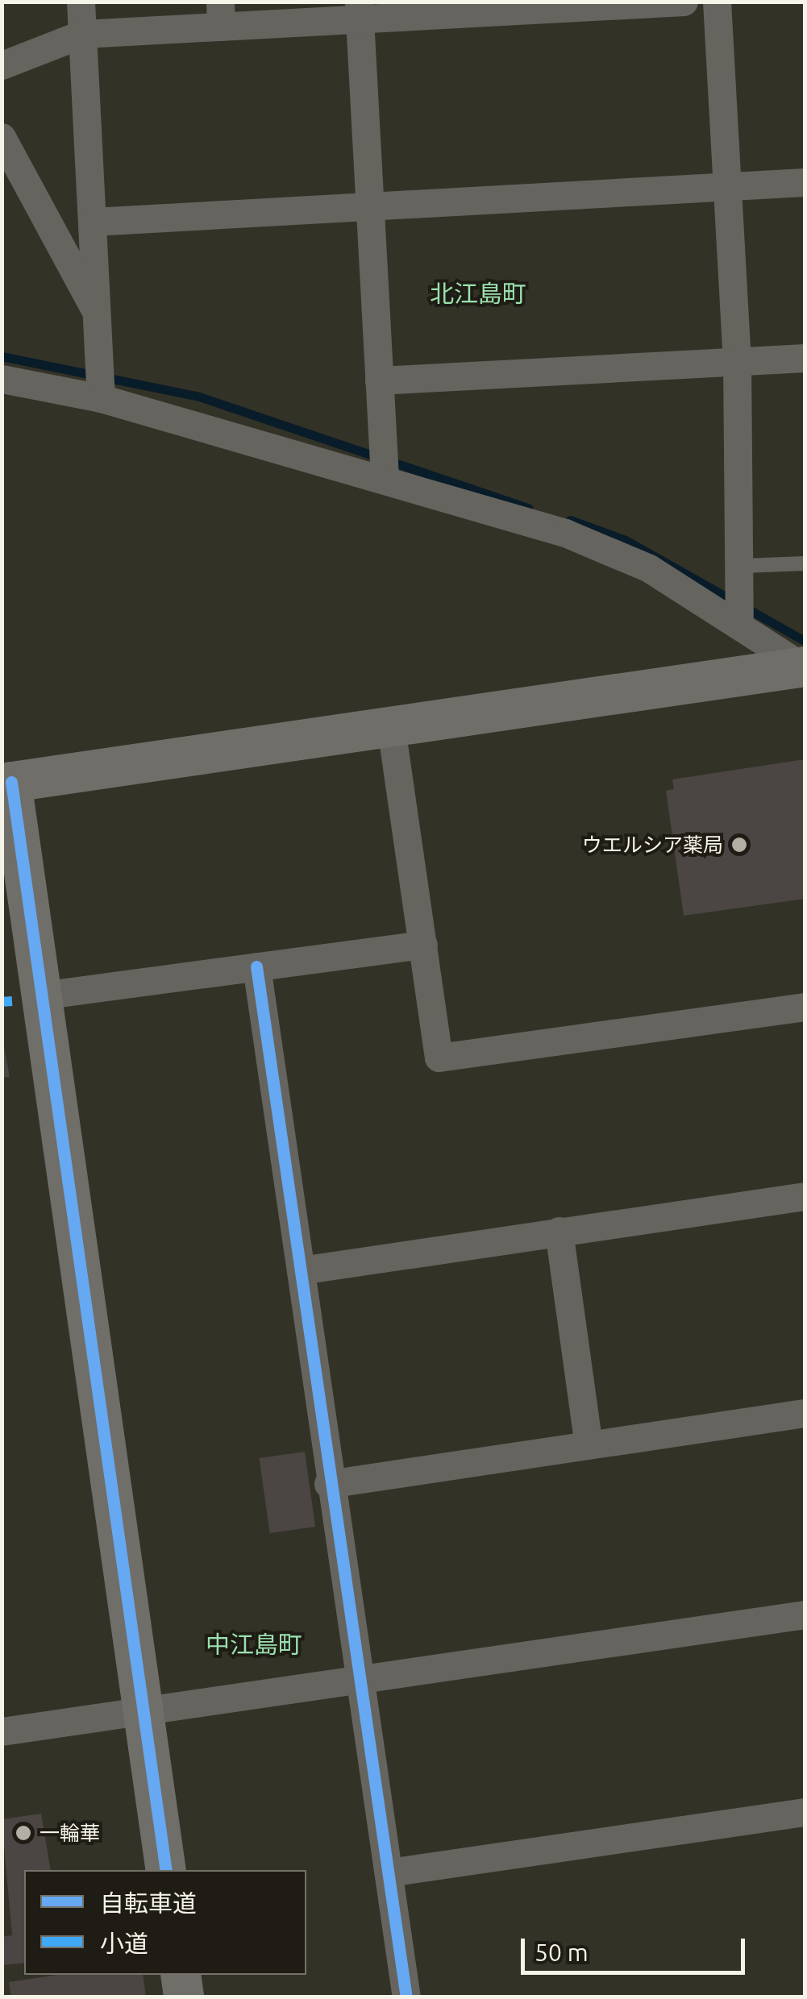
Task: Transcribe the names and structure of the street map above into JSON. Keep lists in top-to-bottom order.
{
  "districts": ["北江島町", "中江島町"],
  "places": ["ウエルシア薬局", "一輪華"],
  "legend": ["自転車道", "小道"],
  "scale_bar": "50 m"
}
